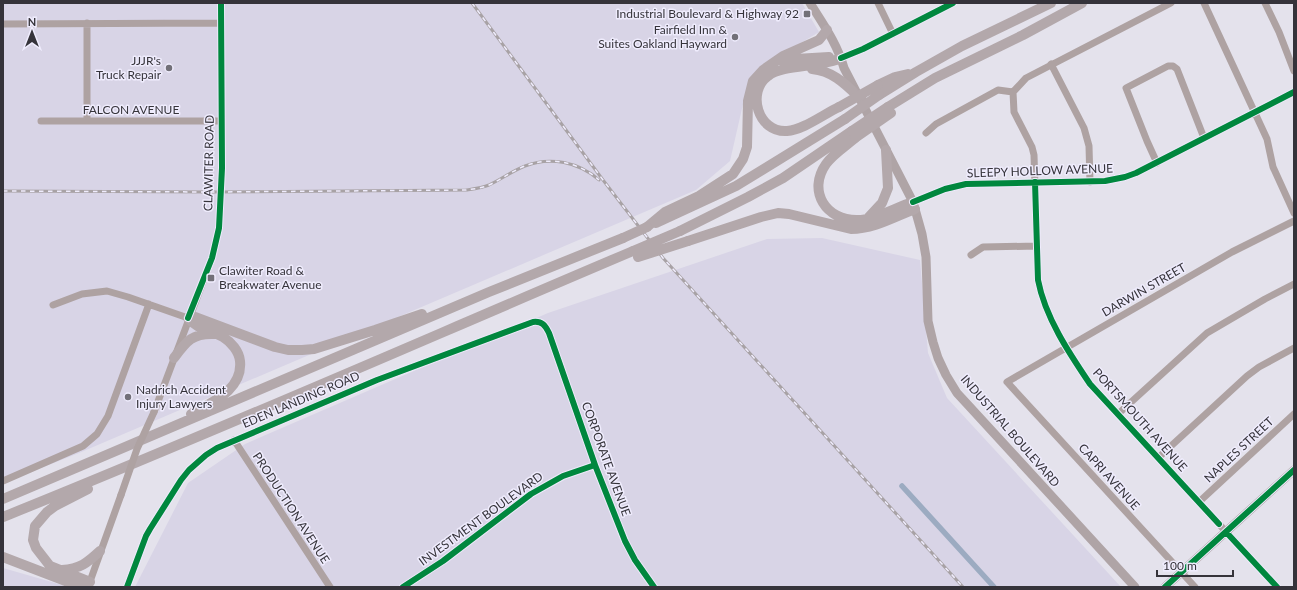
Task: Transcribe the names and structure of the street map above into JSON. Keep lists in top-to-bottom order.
{
  "streets": {
    "main road": ["INDUSTRIAL BOULEVARD"],
    "street": [
      "FALCON AVENUE",
      "CLAWITER ROAD",
      "SLEEPY HOLLOW AVENUE",
      "DARWIN STREET",
      "EDEN LANDING ROAD",
      "PORTSMOUTH AVENUE",
      "NAPLES STREET",
      "CORPORATE AVENUE",
      "CAPRI AVENUE",
      "PRODUCTION AVENUE",
      "INVESTMENT BOULEVARD"
    ]
  },
  "crossings": [
    ["FALCON AVENUE", "CLAWITER ROAD"],
    ["SLEEPY HOLLOW AVENUE", "PORTSMOUTH AVENUE"],
    ["SLEEPY HOLLOW AVENUE", "INDUSTRIAL BOULEVARD"],
    ["DARWIN STREET", "PORTSMOUTH AVENUE"],
    ["DARWIN STREET", "CAPRI AVENUE"],
    ["EDEN LANDING ROAD", "CORPORATE AVENUE"],
    ["EDEN LANDING ROAD", "PRODUCTION AVENUE"],
    ["PORTSMOUTH AVENUE", "NAPLES STREET"],
    ["CORPORATE AVENUE", "INVESTMENT BOULEVARD"]
  ],
  "places": {
    "transit": ["Industrial Boulevard & Highway 92", "Clawiter Road & Breakwater Avenue"],
    "other": ["Fairfield Inn & Suites Oakland Hayward", "JJJR's Truck Repair", "Nadrich Accident Injury Lawyers"]
  },
  "scale_bar": "100 m",
  "north": "top"
}
